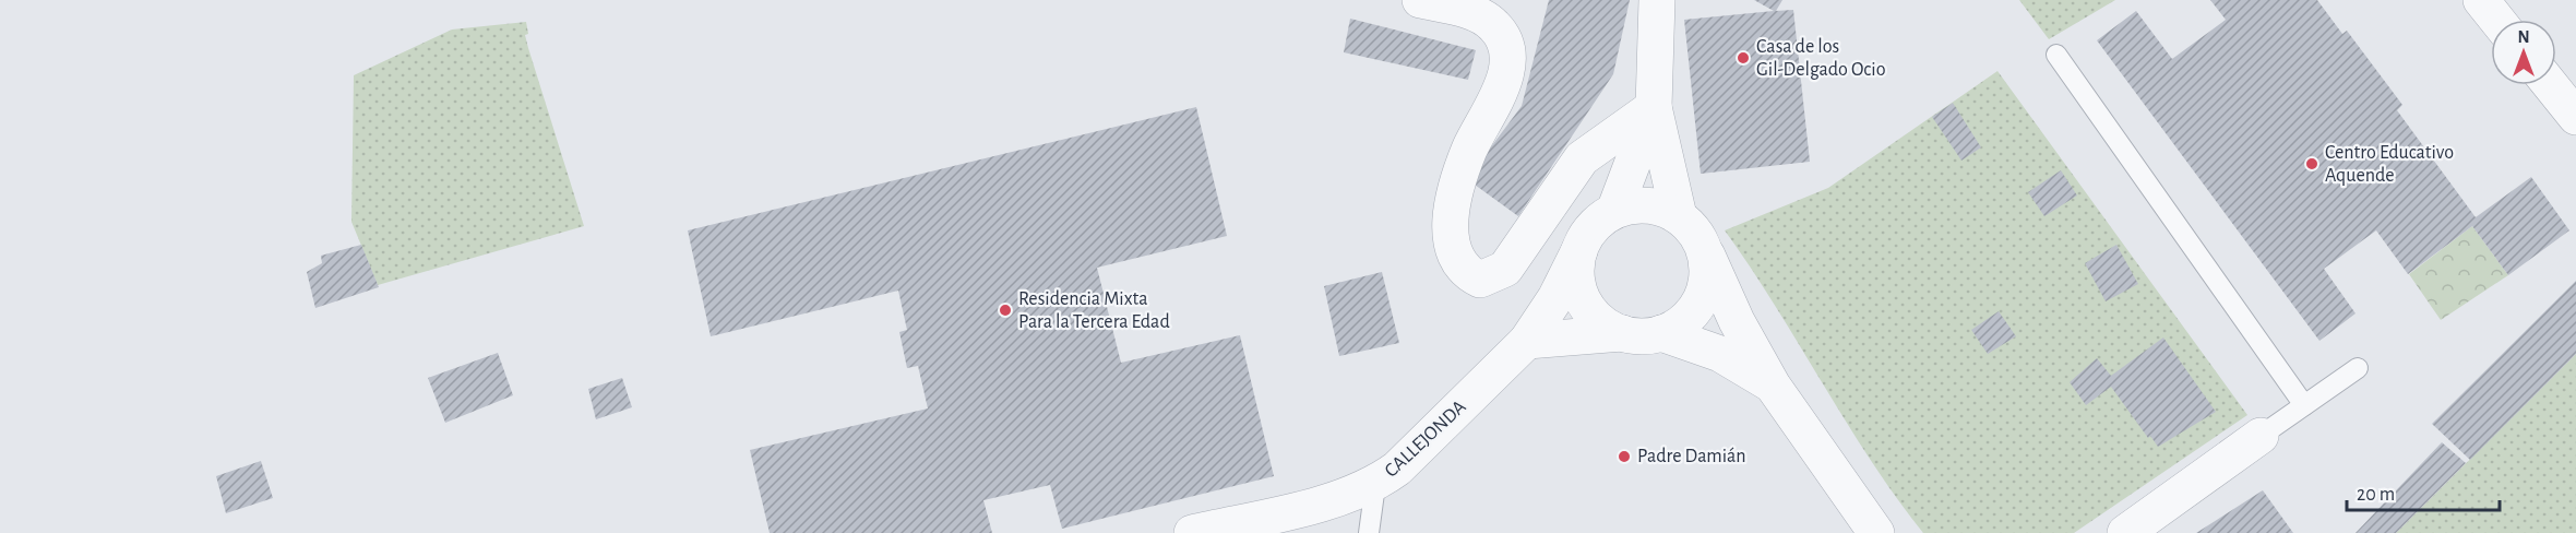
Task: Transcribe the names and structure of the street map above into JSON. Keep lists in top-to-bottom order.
{
  "streets": {
    "street": ["CALLEJONDA"]
  },
  "places": [
    "Casa de los Gil-Delgado Ocio",
    "Centro Educativo Aquende",
    "Residencia Mixta Para la Tercera Edad",
    "Padre Damián"
  ],
  "scale_bar": "20 m",
  "north": "top"
}
